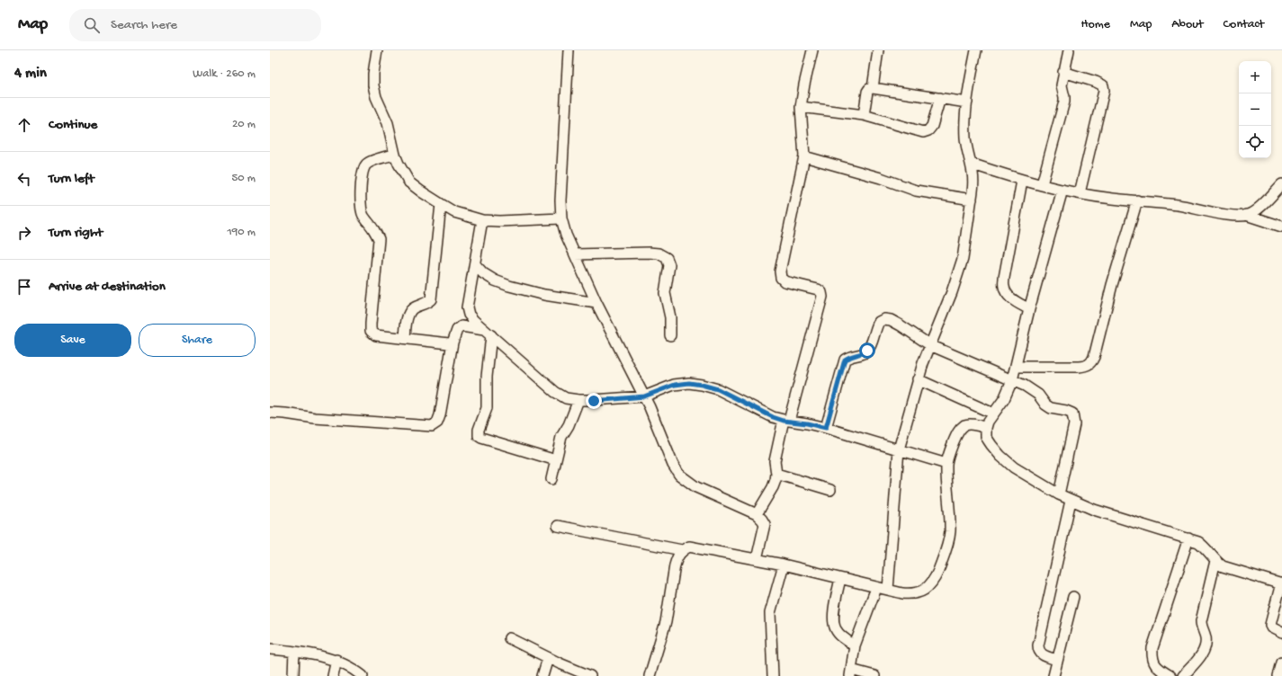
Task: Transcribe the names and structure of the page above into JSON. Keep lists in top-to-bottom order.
{
  "page": {
    "header": "Map",
    "search": "Search here",
    "nav": [
      "Home",
      "Map",
      "About",
      "Contact"
    ],
    "heading": ["4 min", "Walk · 260 m"],
    "map_buttons": ["+", "−"],
    "list": [
      ["Continue", "20 m"],
      ["Turn left", "50 m"],
      ["Turn right", "190 m"],
      "Arrive at destination"
    ],
    "buttons": ["Save", "Share"]
  }
}
